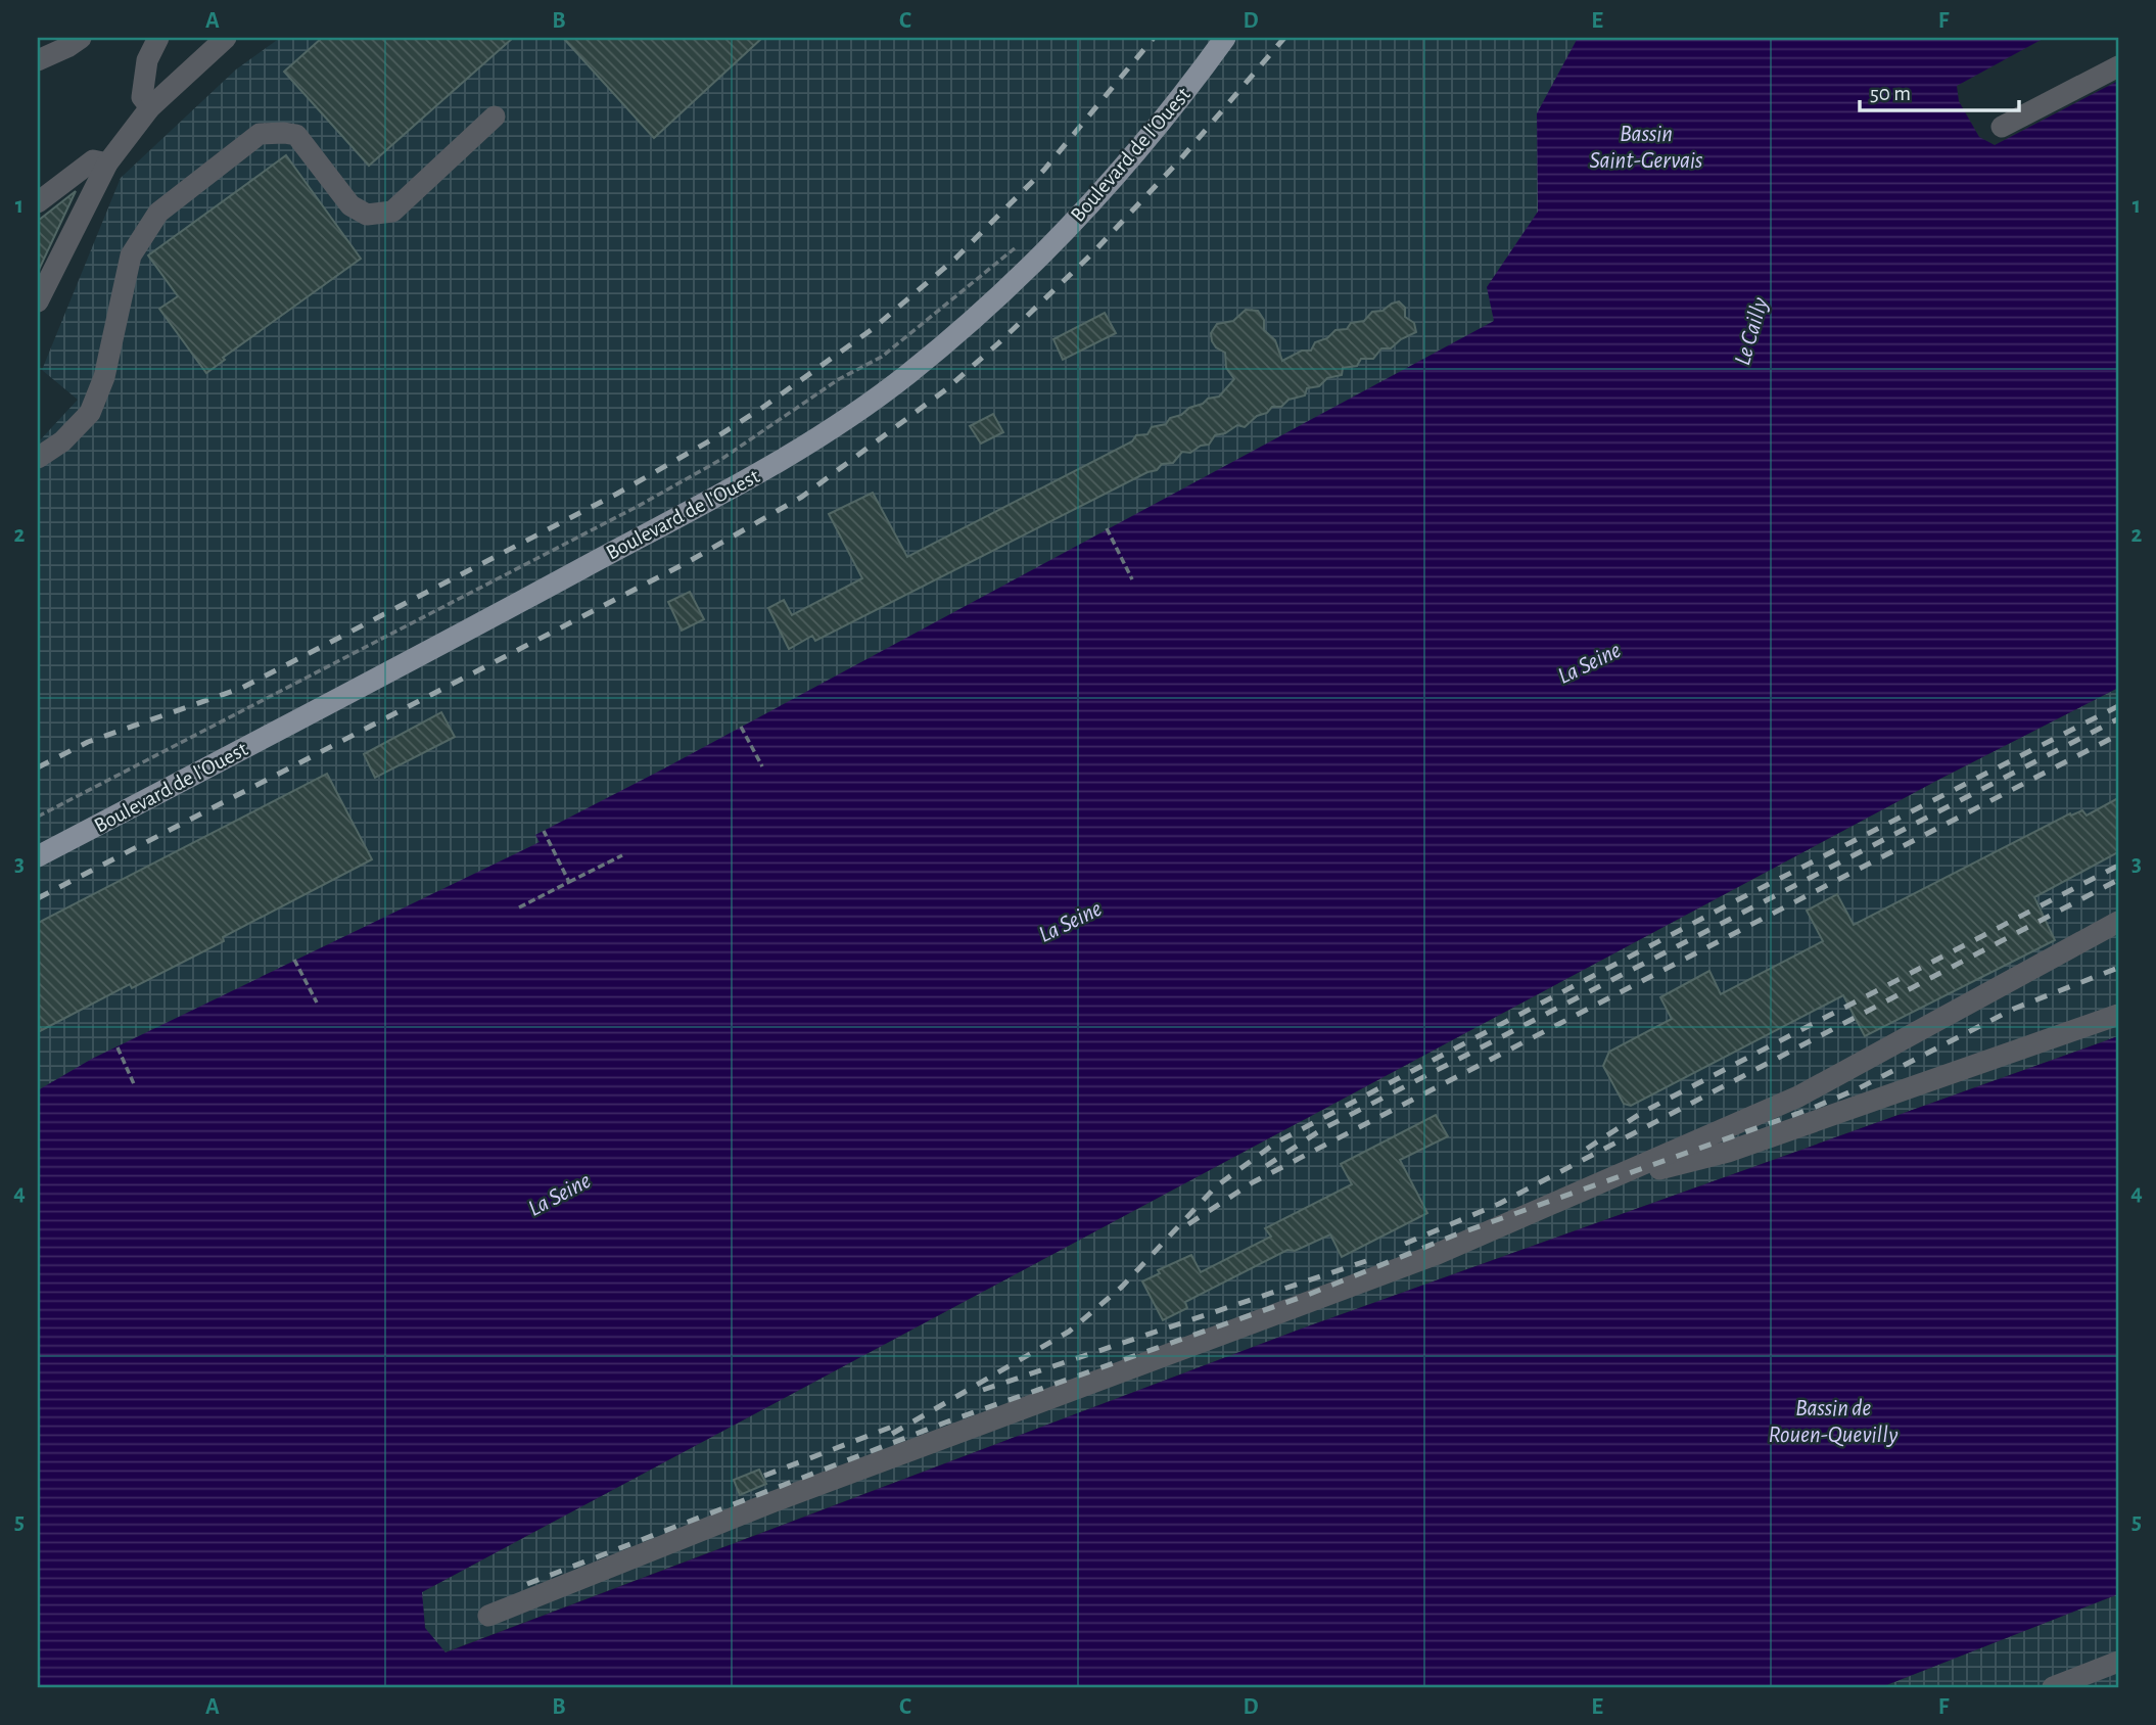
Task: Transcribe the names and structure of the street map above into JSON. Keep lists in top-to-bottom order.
{
  "streets": {
    "main road": ["Boulevard de l'Ouest"]
  },
  "water": [
    "Bassin Saint-Gervais",
    "Le Cailly",
    "La Seine",
    "Bassin de Rouen-Quevilly"
  ],
  "scale_bar": "50 m",
  "grid": {
    "columns": [
      "A",
      "B",
      "C",
      "D",
      "E",
      "F"
    ],
    "rows": [
      "1",
      "2",
      "3",
      "4",
      "5"
    ]
  }
}
